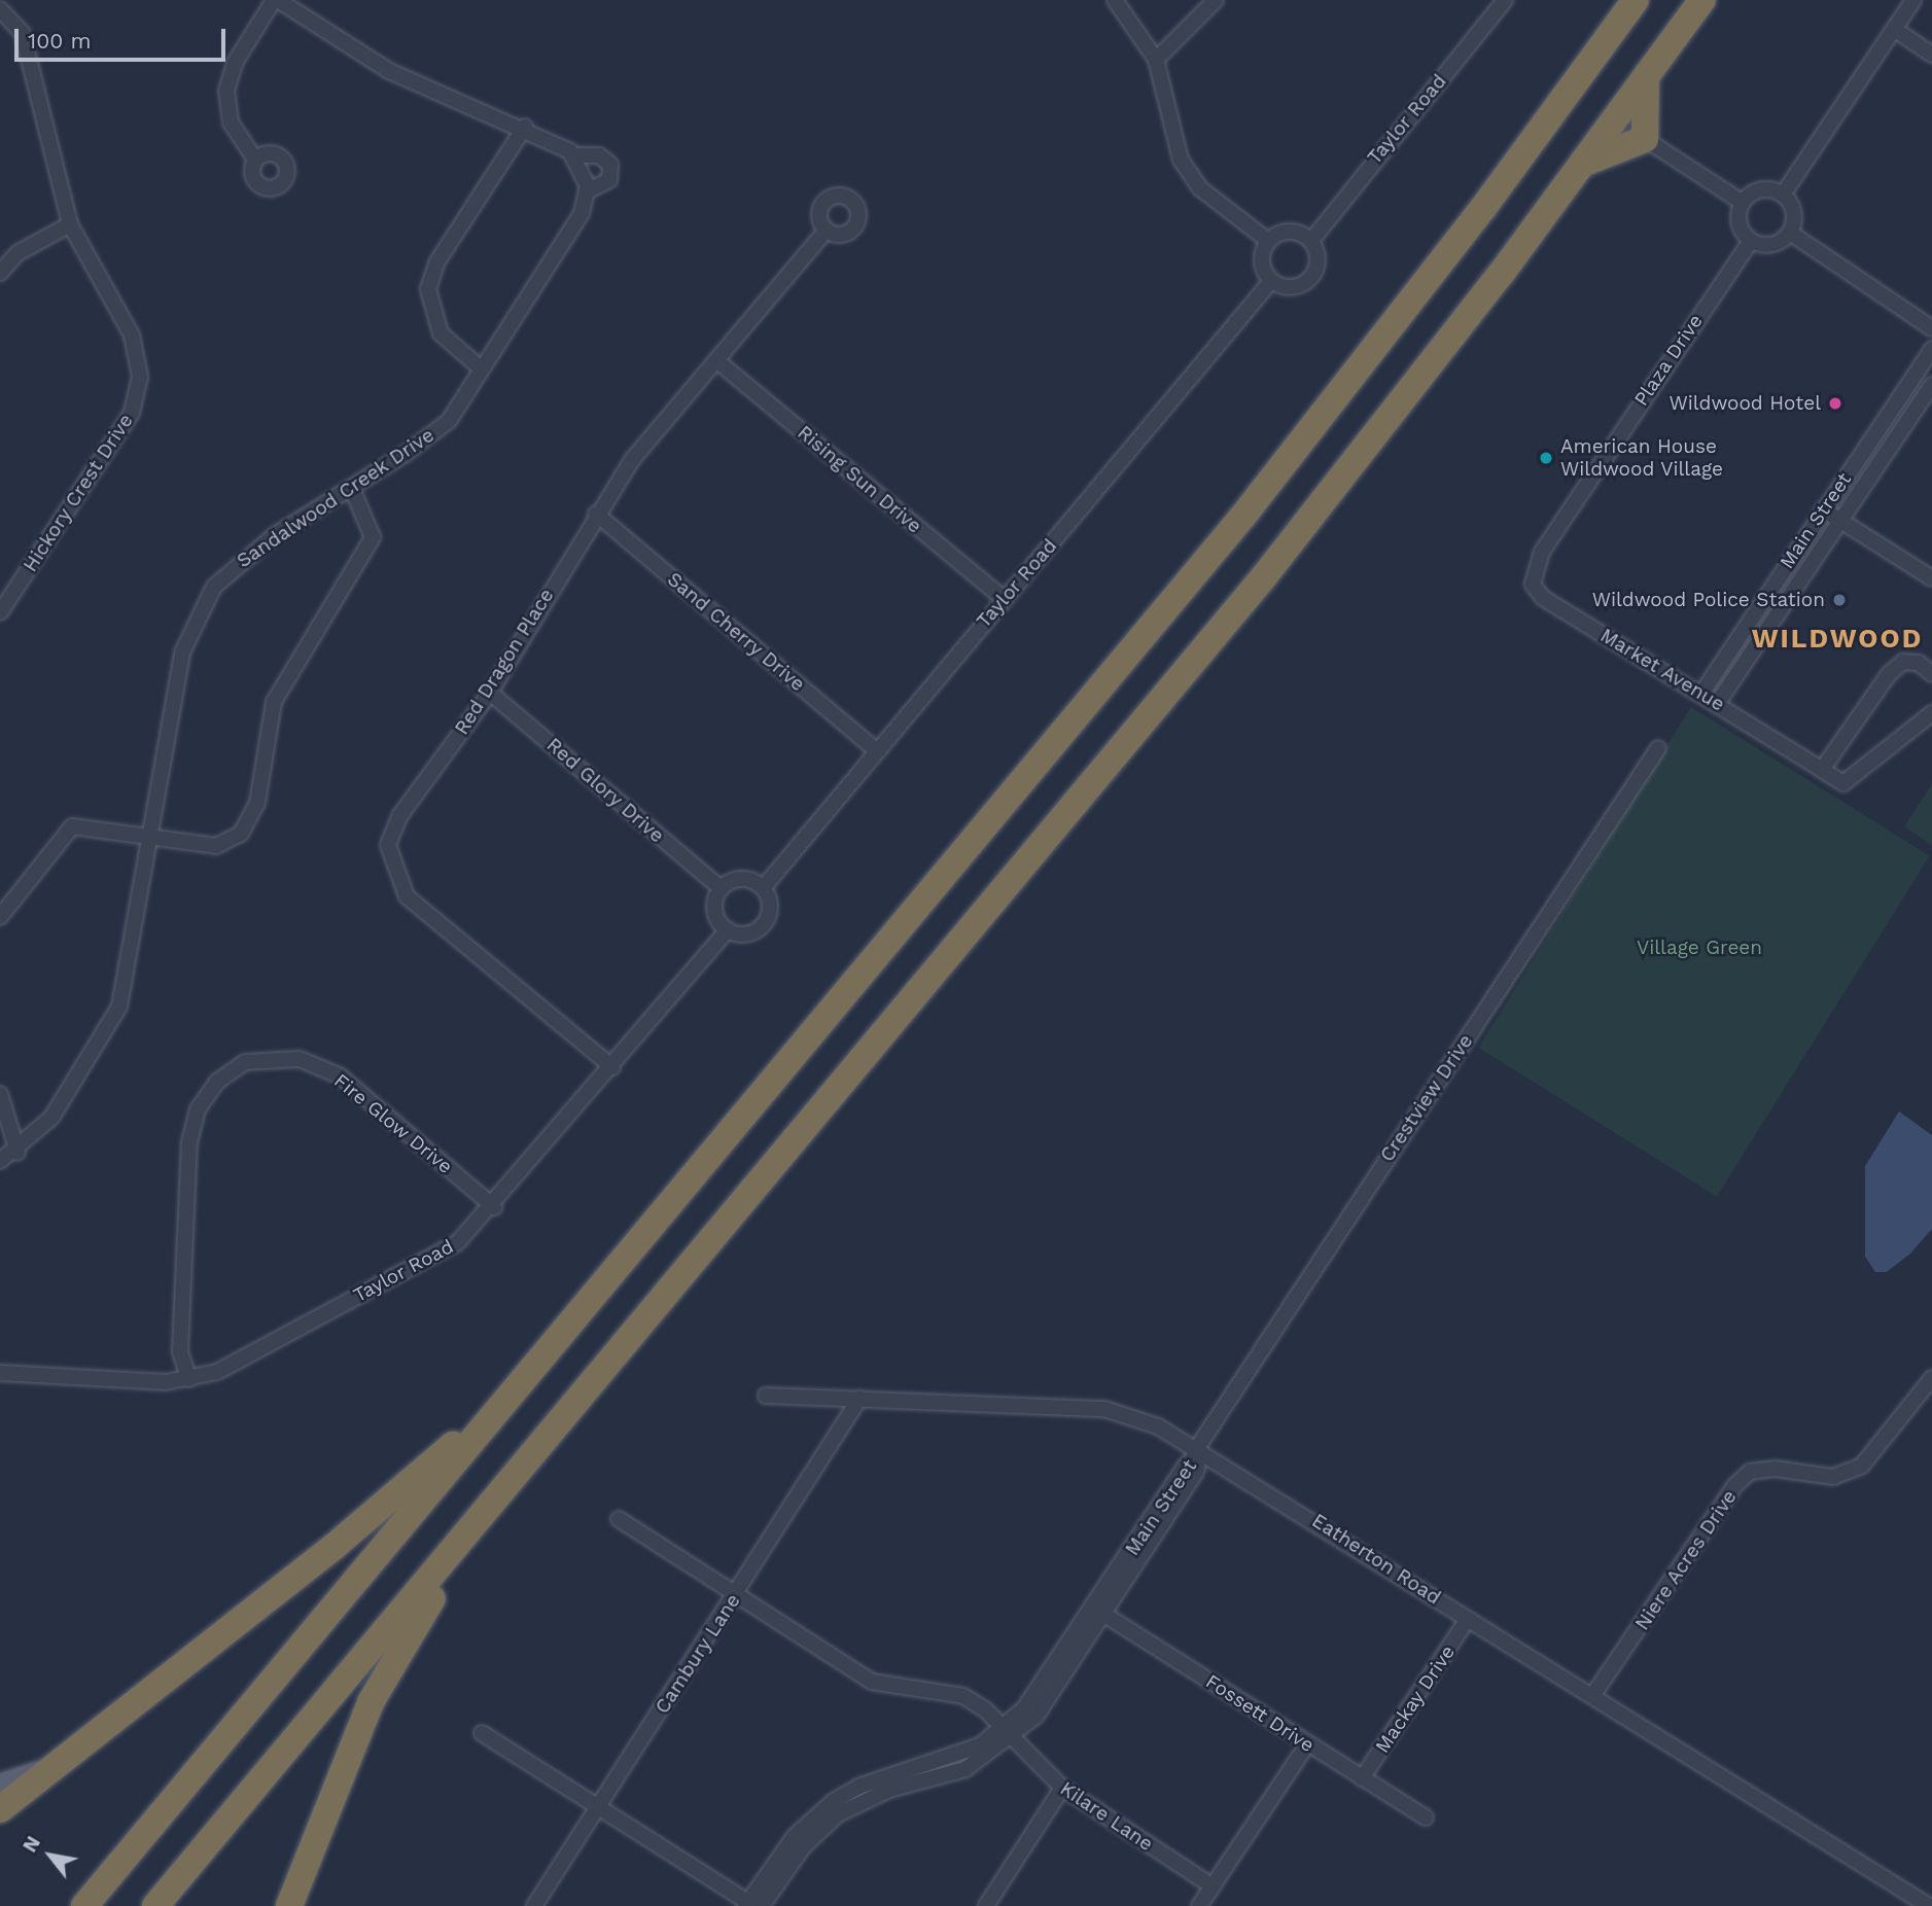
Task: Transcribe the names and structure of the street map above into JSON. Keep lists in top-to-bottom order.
{
  "streets": {
    "street": [
      "Taylor Road",
      "Plaza Drive",
      "Rising Sun Drive",
      "Hickory Crest Drive",
      "Sandalwood Creek Drive",
      "Main Street",
      "Sand Cherry Drive",
      "Red Dragon Place",
      "Market Avenue",
      "Red Glory Drive",
      "Crestview Drive",
      "Fire Glow Drive",
      "Eatherton Road",
      "Niere Acres Drive",
      "Cambury Lane",
      "Mackay Drive",
      "Fossett Drive",
      "Kilare Lane"
    ]
  },
  "crossings": [
    ["Taylor Road", "Rising Sun Drive"],
    ["Taylor Road", "Sand Cherry Drive"],
    ["Taylor Road", "Red Dragon Place"],
    ["Taylor Road", "Red Glory Drive"],
    ["Taylor Road", "Fire Glow Drive"],
    ["Plaza Drive", "Market Avenue"],
    ["Rising Sun Drive", "Red Dragon Place"],
    ["Main Street", "Market Avenue"],
    ["Main Street", "Crestview Drive"],
    ["Main Street", "Eatherton Road"],
    ["Main Street", "Fossett Drive"],
    ["Main Street", "Kilare Lane"],
    ["Sand Cherry Drive", "Red Dragon Place"],
    ["Red Dragon Place", "Red Glory Drive"],
    ["Crestview Drive", "Eatherton Road"],
    ["Eatherton Road", "Niere Acres Drive"],
    ["Eatherton Road", "Cambury Lane"],
    ["Eatherton Road", "Mackay Drive"],
    ["Cambury Lane", "Kilare Lane"],
    ["Mackay Drive", "Fossett Drive"]
  ],
  "districts": ["WILDWOOD"],
  "parks": ["Village Green"],
  "places": ["Wildwood Hotel", "American House Wildwood Village", "Wildwood Police Station"],
  "scale_bar": "100 m",
  "north": "top left"
}
